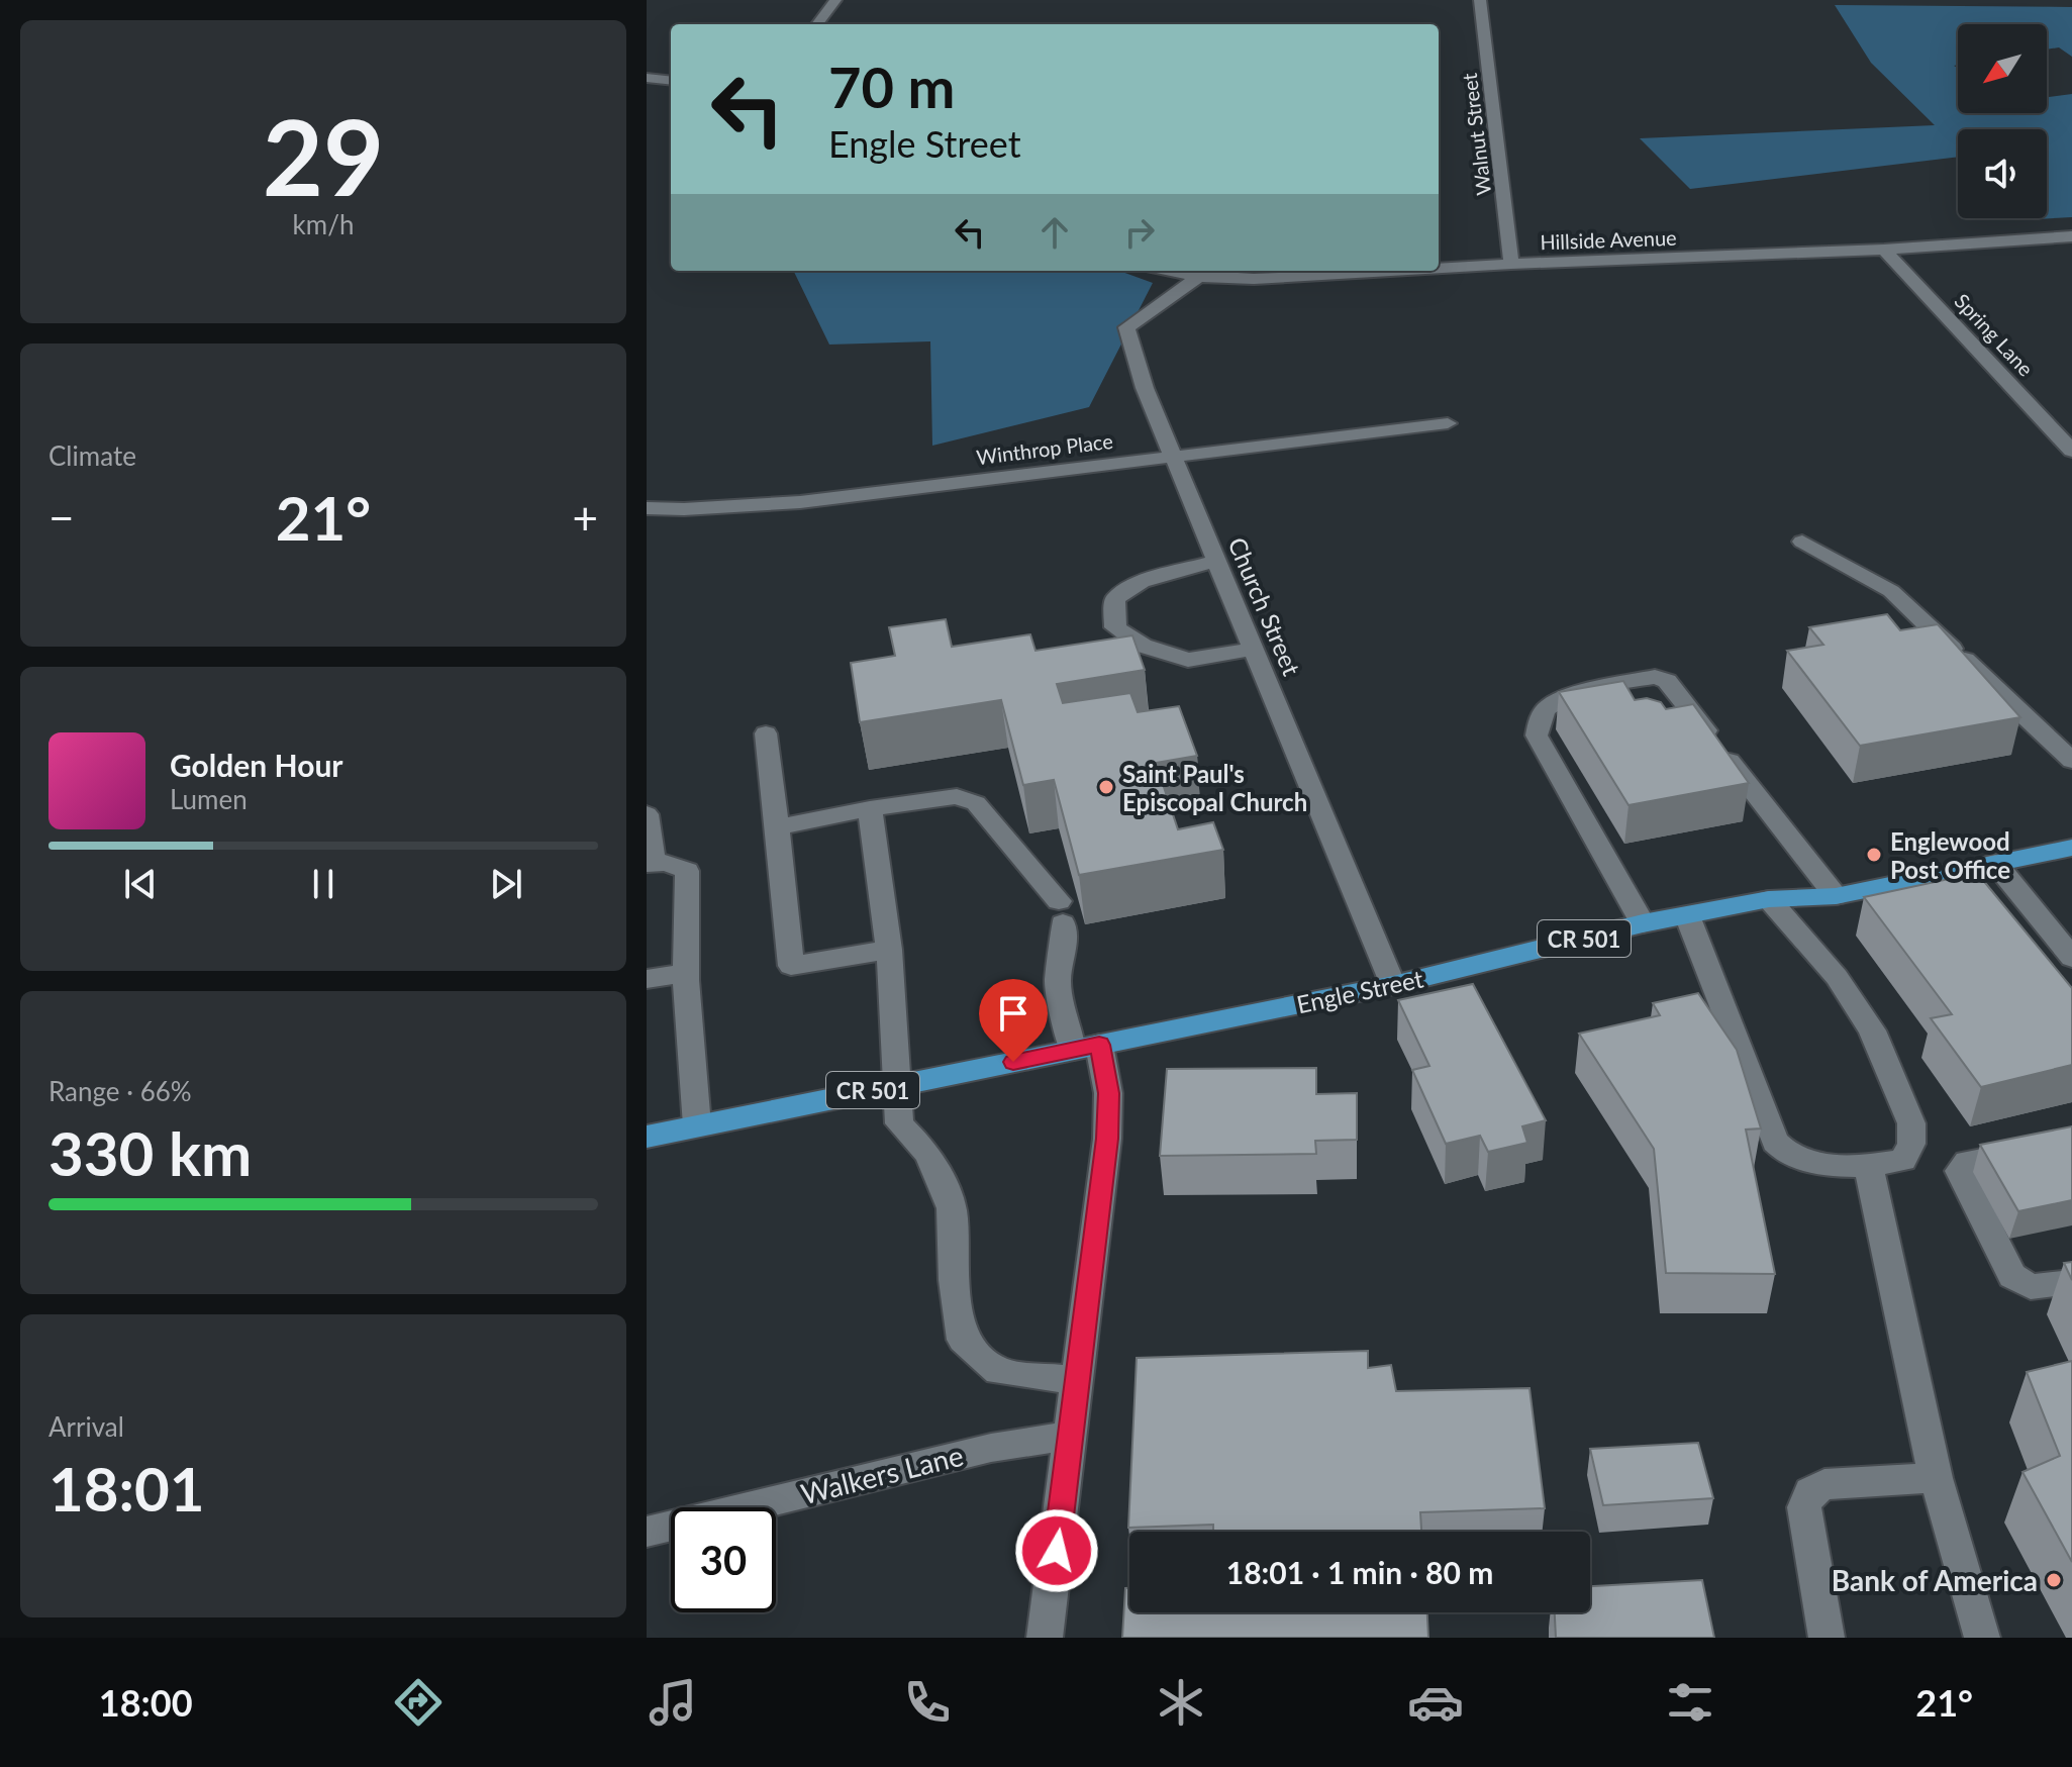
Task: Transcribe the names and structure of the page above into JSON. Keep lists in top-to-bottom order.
{
  "streets": {
    "main road": ["CR 501", "Engle Street"],
    "street": [
      "Walnut Street",
      "Hillside Avenue",
      "Spring Lane",
      "Winthrop Place",
      "Church Street",
      "Walkers Lane"
    ]
  },
  "crossings": [
    ["Walnut Street", "Hillside Avenue"],
    ["Hillside Avenue", "Spring Lane"],
    ["Hillside Avenue", "Church Street"],
    ["Winthrop Place", "Church Street"],
    ["Church Street", "Engle Street"]
  ],
  "places": ["Saint Paul's Episcopal Church", "Englewood Post Office", "Bank of America"],
  "north": "bottom left",
  "page": {
    "tile": [
      ["29", "km/h"],
      "Climate",
      ["Range · 66%", "330 km"],
      ["Arrival", "18:01"]
    ],
    "turn": ["70 m", "Engle Street"],
    "heat": ["−", "21°", "+"],
    "song": ["Golden Hour", "Lumen"],
    "limit": "30",
    "trip": "18:01 · 1 min · 80 m",
    "tabs": ["18:00", "21°"]
  }
}
